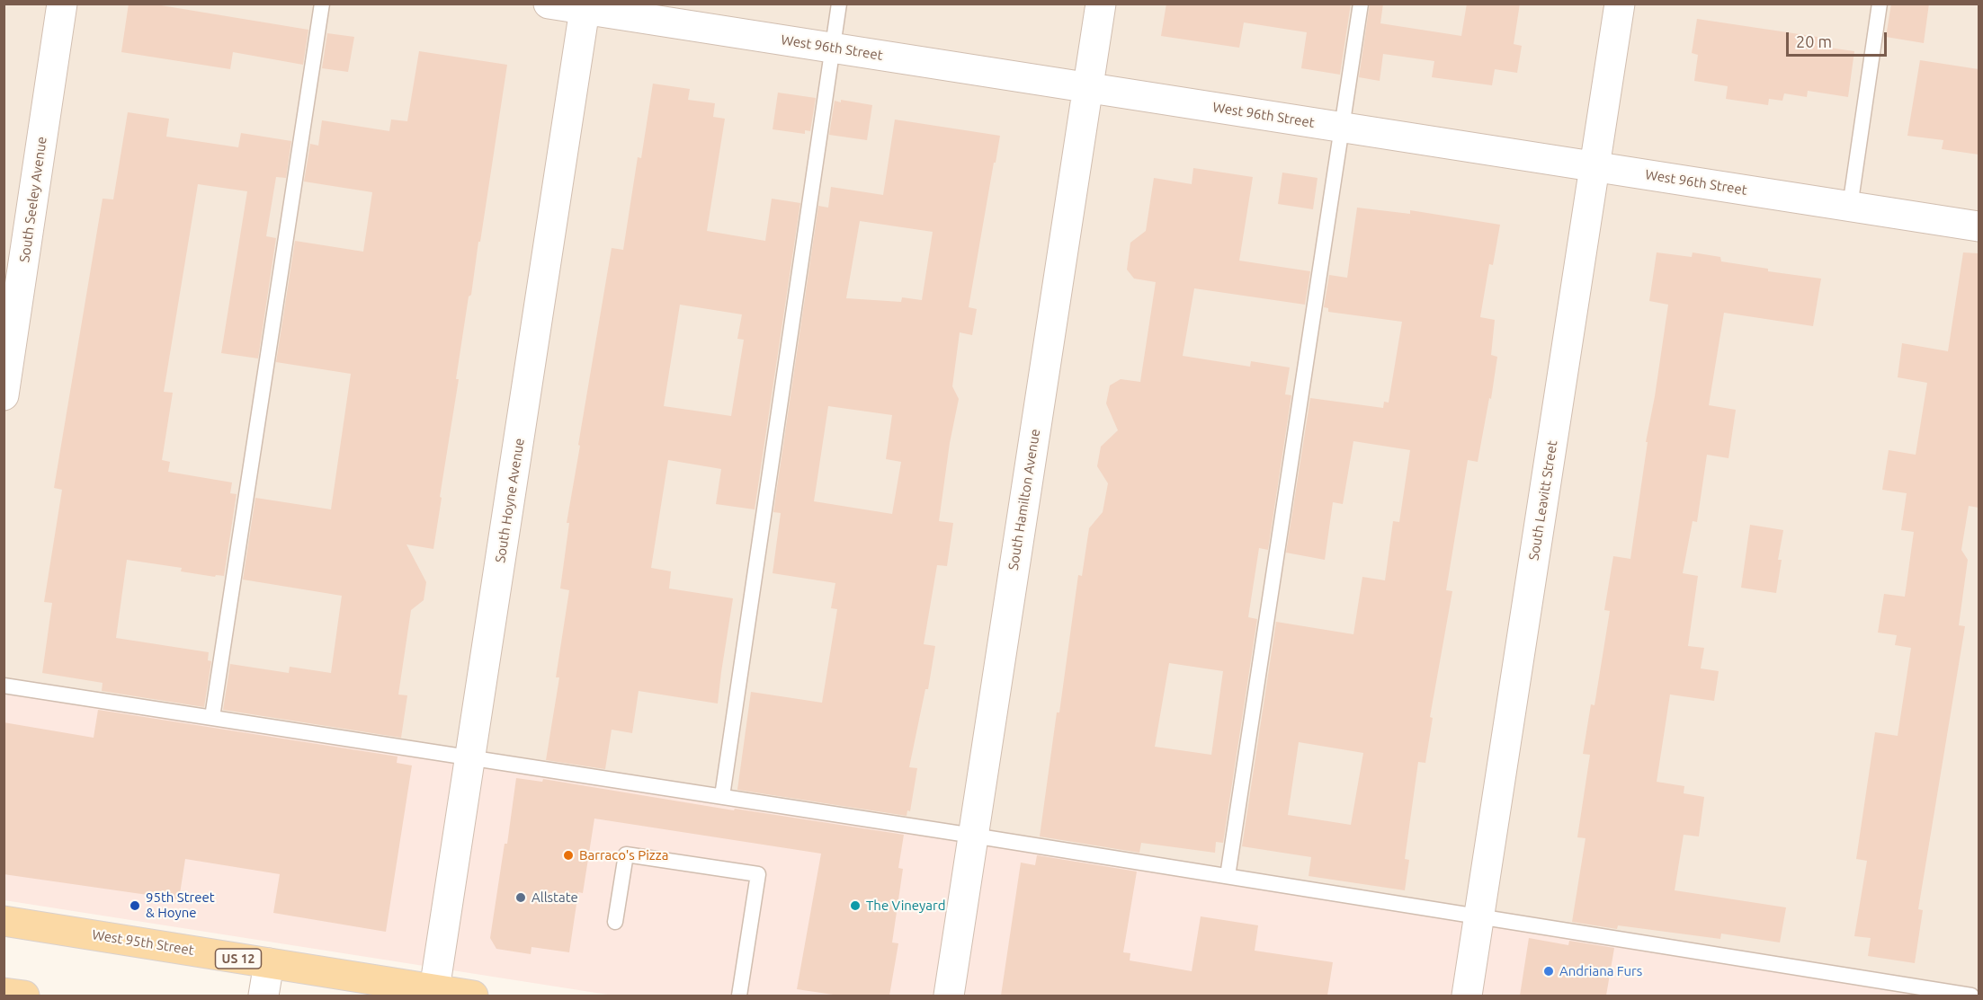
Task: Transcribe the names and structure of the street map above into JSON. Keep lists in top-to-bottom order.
{
  "streets": {
    "main road": ["West 95th Street", "US 12"],
    "street": [
      "West 96th Street",
      "South Seeley Avenue",
      "South Hamilton Avenue",
      "South Hoyne Avenue",
      "South Leavitt Street"
    ]
  },
  "crossings": [
    ["West 96th Street", "South Hamilton Avenue"],
    ["West 96th Street", "South Hoyne Avenue"],
    ["West 96th Street", "South Leavitt Street"],
    ["South Hoyne Avenue", "West 95th Street"]
  ],
  "places": [
    "Barraco's Pizza",
    "Allstate",
    "95th Street & Hoyne",
    "The Vineyard",
    "Andriana Furs"
  ],
  "scale_bar": "20 m"
}
